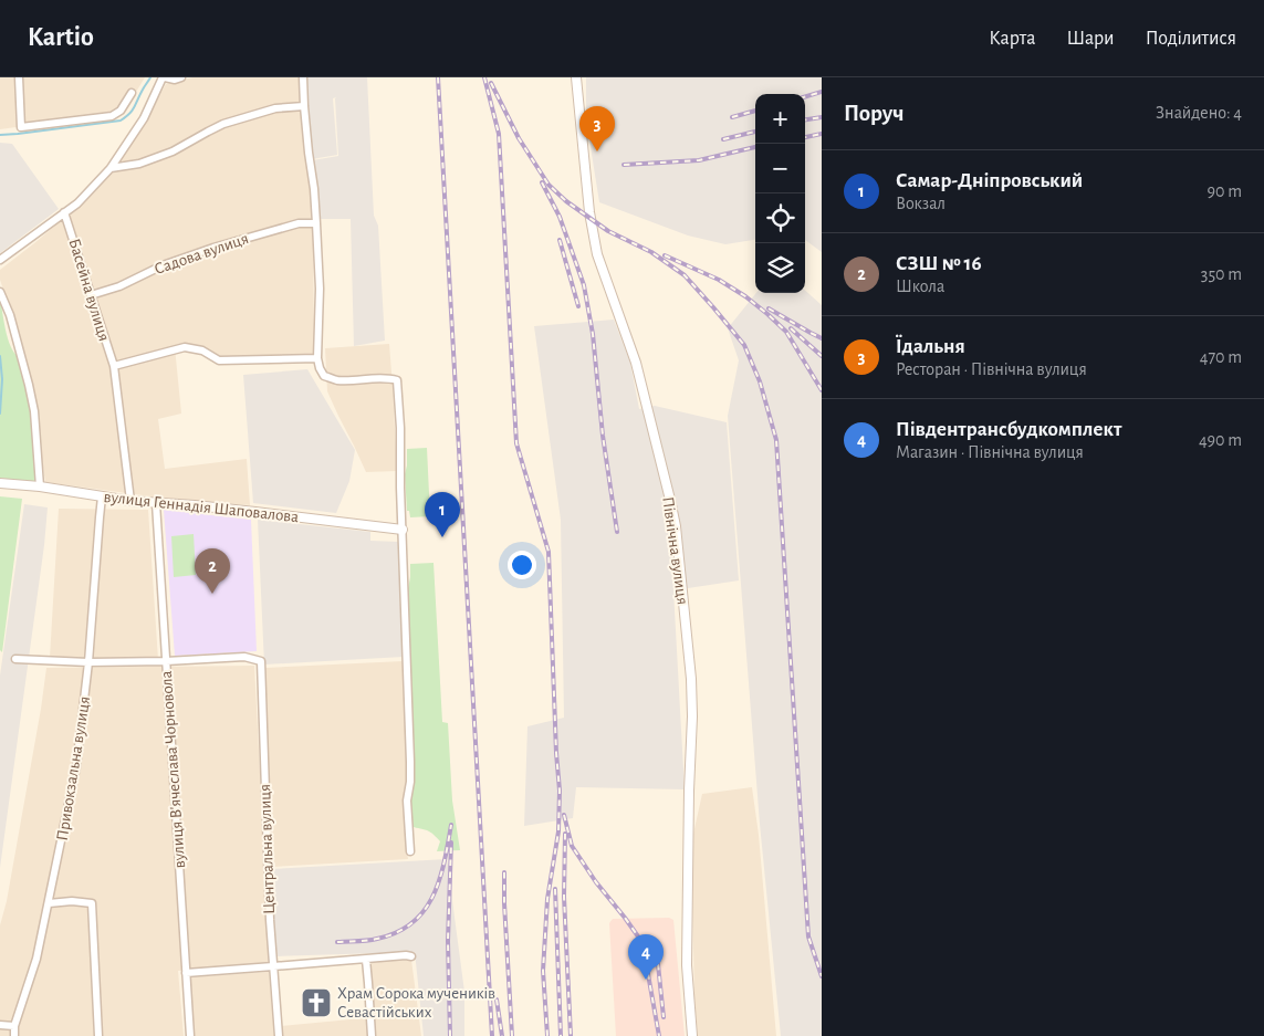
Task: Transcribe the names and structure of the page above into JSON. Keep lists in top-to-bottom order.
{
  "streets": {
    "street": [
      "Садова вулиця",
      "Басейна вулиця",
      "вулиця Геннадія Шаповалова",
      "Північна вулиця",
      "Привокзальна вулиця",
      "вулиця В'ячеслава Чорновола",
      "Центральна вулиця"
    ]
  },
  "crossings": [
    ["Садова вулиця", "Басейна вулиця"],
    ["Басейна вулиця", "вулиця Геннадія Шаповалова"],
    ["вулиця Геннадія Шаповалова", "Привокзальна вулиця"],
    ["вулиця Геннадія Шаповалова", "вулиця В'ячеслава Чорновола"],
    ["вулиця В'ячеслава Чорновола", "Центральна вулиця"]
  ],
  "places": {
    "church": ["Храм Сорока мучеників Севастійських"]
  },
  "page": {
    "header": "Kartio",
    "nav": ["Карта", "Шари", "Поділитися"],
    "heading": ["Поруч", "Знайдено: 4"],
    "map_buttons": ["+", "−"],
    "pins": [
      "3",
      "1",
      "2",
      "4"
    ],
    "list": [
      {
        "mark": "1",
        "name": "Самар-Дніпровський",
        "note": "Вокзал",
        "value": "90 m"
      },
      {
        "mark": "2",
        "name": "СЗШ № 16",
        "note": "Школа",
        "value": "350 m"
      },
      {
        "mark": "3",
        "name": "Їдальня",
        "note": "Ресторан · Північна вулиця",
        "value": "470 m"
      },
      {
        "mark": "4",
        "name": "Південтрансбудкомплект",
        "note": "Магазин · Північна вулиця",
        "value": "490 m"
      }
    ]
  }
}
